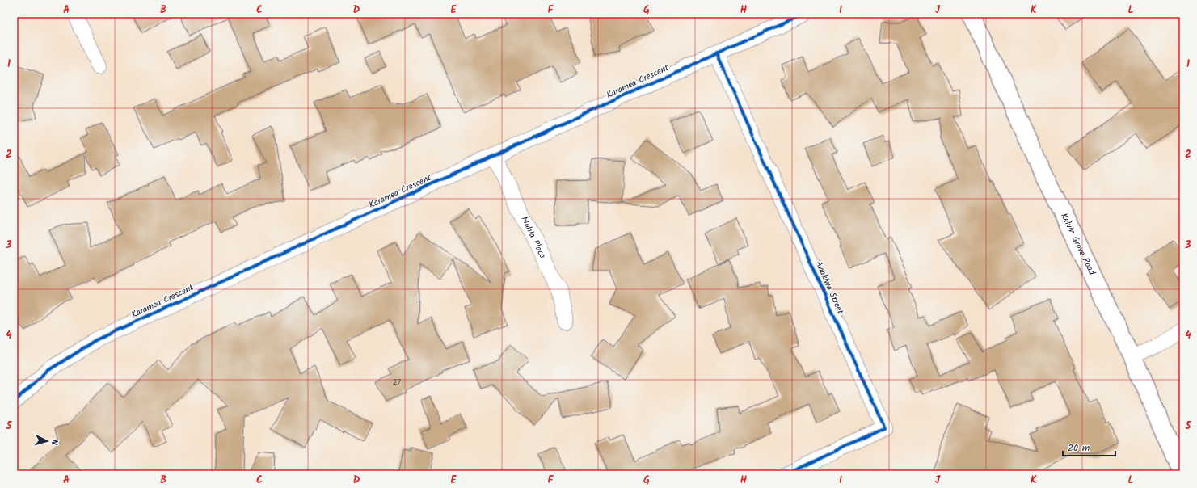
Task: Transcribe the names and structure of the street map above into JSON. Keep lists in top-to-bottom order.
{
  "streets": {
    "main road": ["Kelvin Grove Road"],
    "street": ["Karamea Crescent", "Mahia Place", "Anakiwa Street"]
  },
  "crossings": [
    ["Karamea Crescent", "Mahia Place"],
    ["Karamea Crescent", "Anakiwa Street"]
  ],
  "house_numbers": ["27"],
  "scale_bar": "20 m",
  "north": "right",
  "grid": {
    "columns": [
      "A",
      "B",
      "C",
      "D",
      "E",
      "F",
      "G",
      "H",
      "I",
      "J",
      "K",
      "L"
    ],
    "rows": [
      "1",
      "2",
      "3",
      "4",
      "5"
    ]
  }
}
